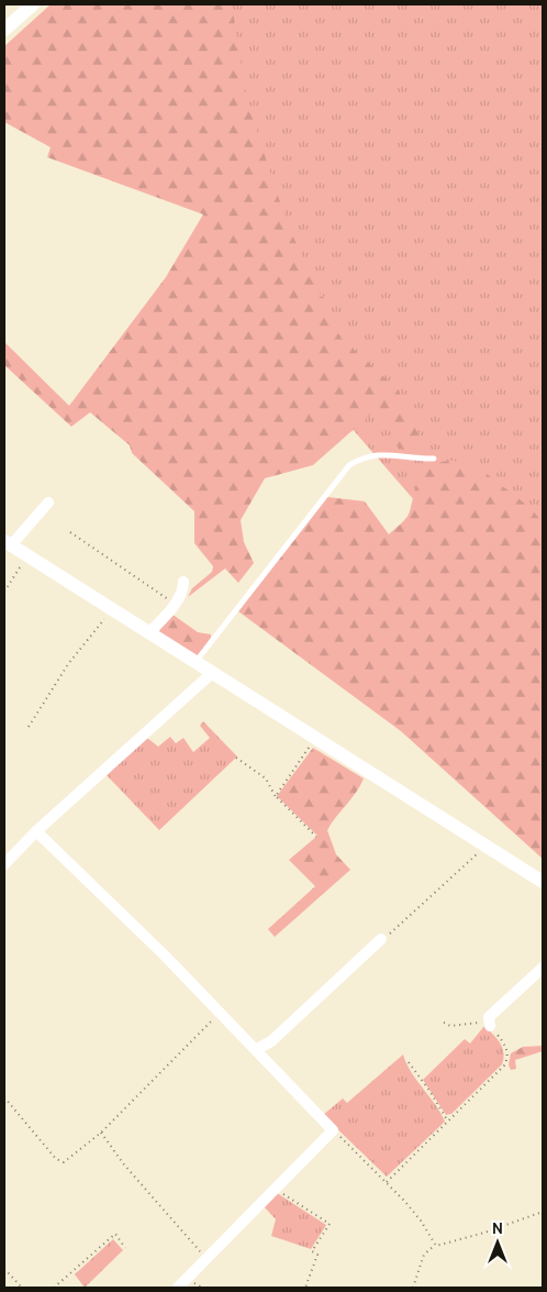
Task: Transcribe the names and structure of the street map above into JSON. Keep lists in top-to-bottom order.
{
  "north": "top"
}
